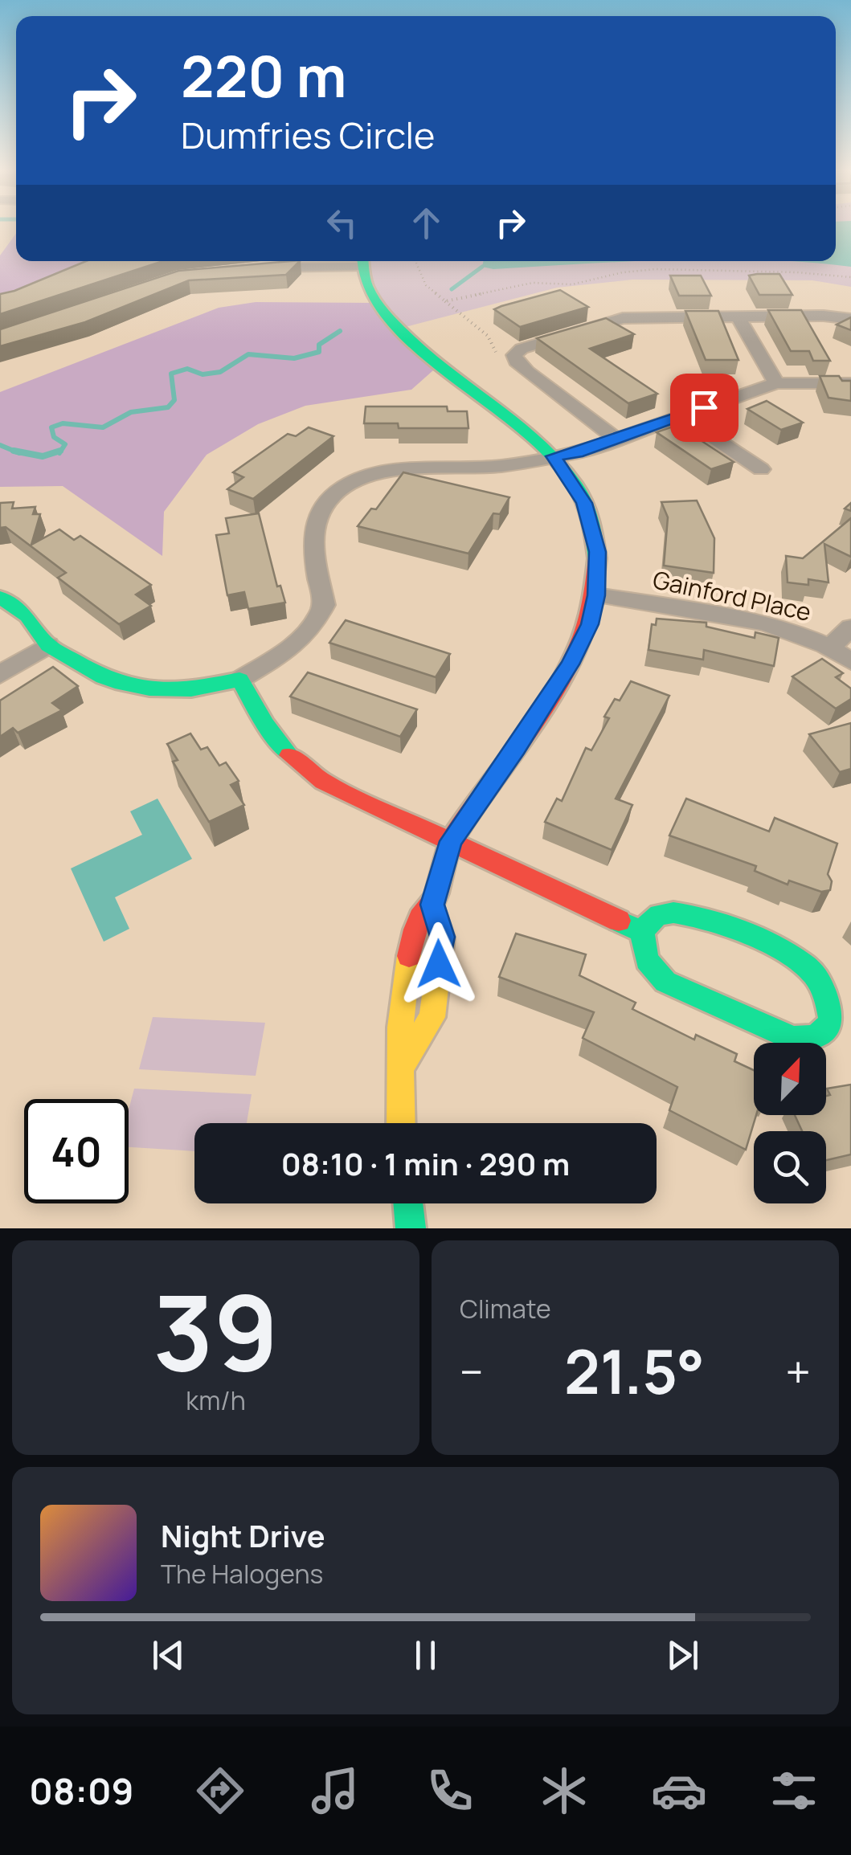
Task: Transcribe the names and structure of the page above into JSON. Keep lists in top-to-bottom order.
{
  "streets": {
    "street": ["Gainford Place"]
  },
  "north": "top right",
  "page": {
    "turn": ["220 m", "Dumfries Circle"],
    "limit": "40",
    "trip": "08:10 · 1 min · 290 m",
    "tile": [
      ["39", "km/h"],
      "Climate"
    ],
    "heat": ["−", "21.5°", "+"],
    "song": ["Night Drive", "The Halogens"],
    "tabs": "08:09"
  }
}
